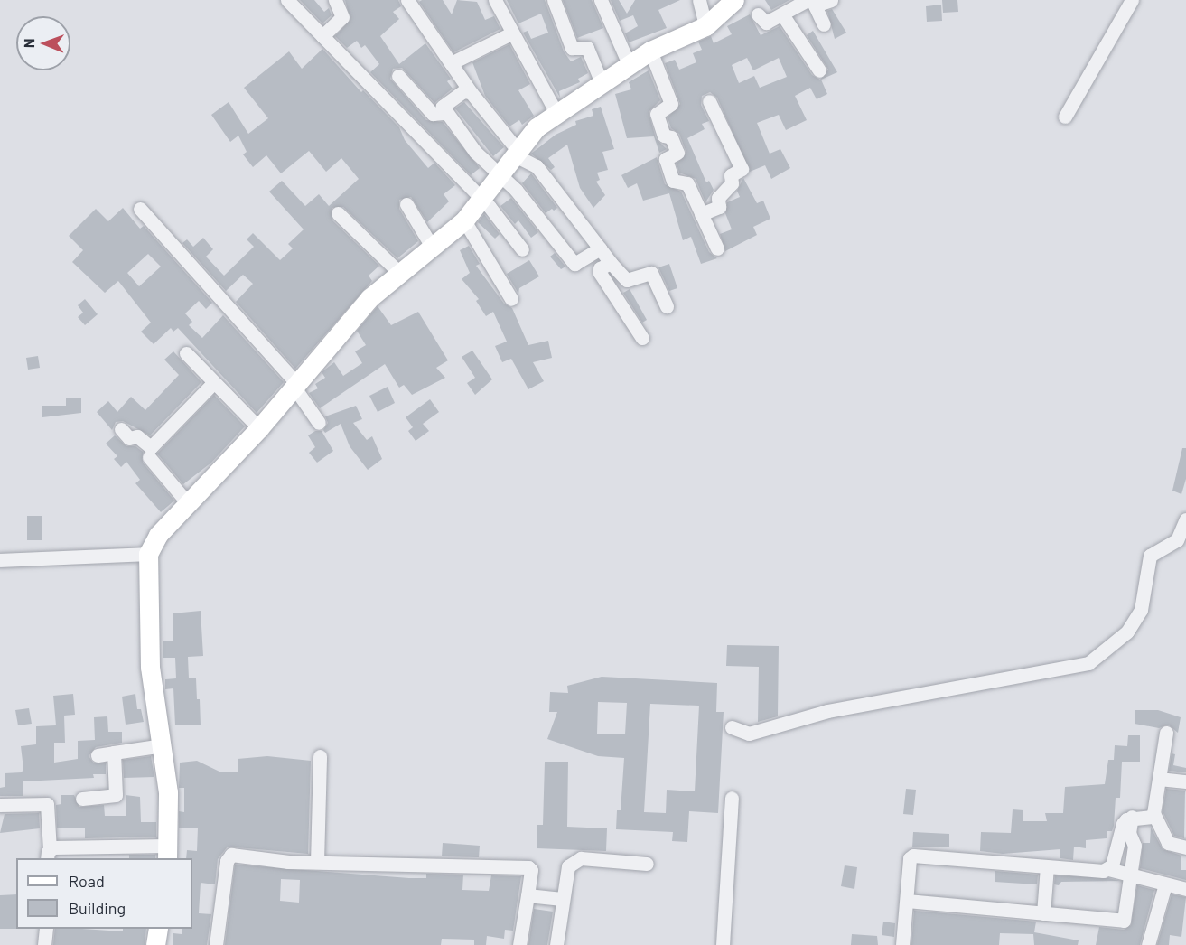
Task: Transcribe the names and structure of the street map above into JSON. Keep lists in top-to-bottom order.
{
  "legend": ["Road", "Building"],
  "north": "left"
}
